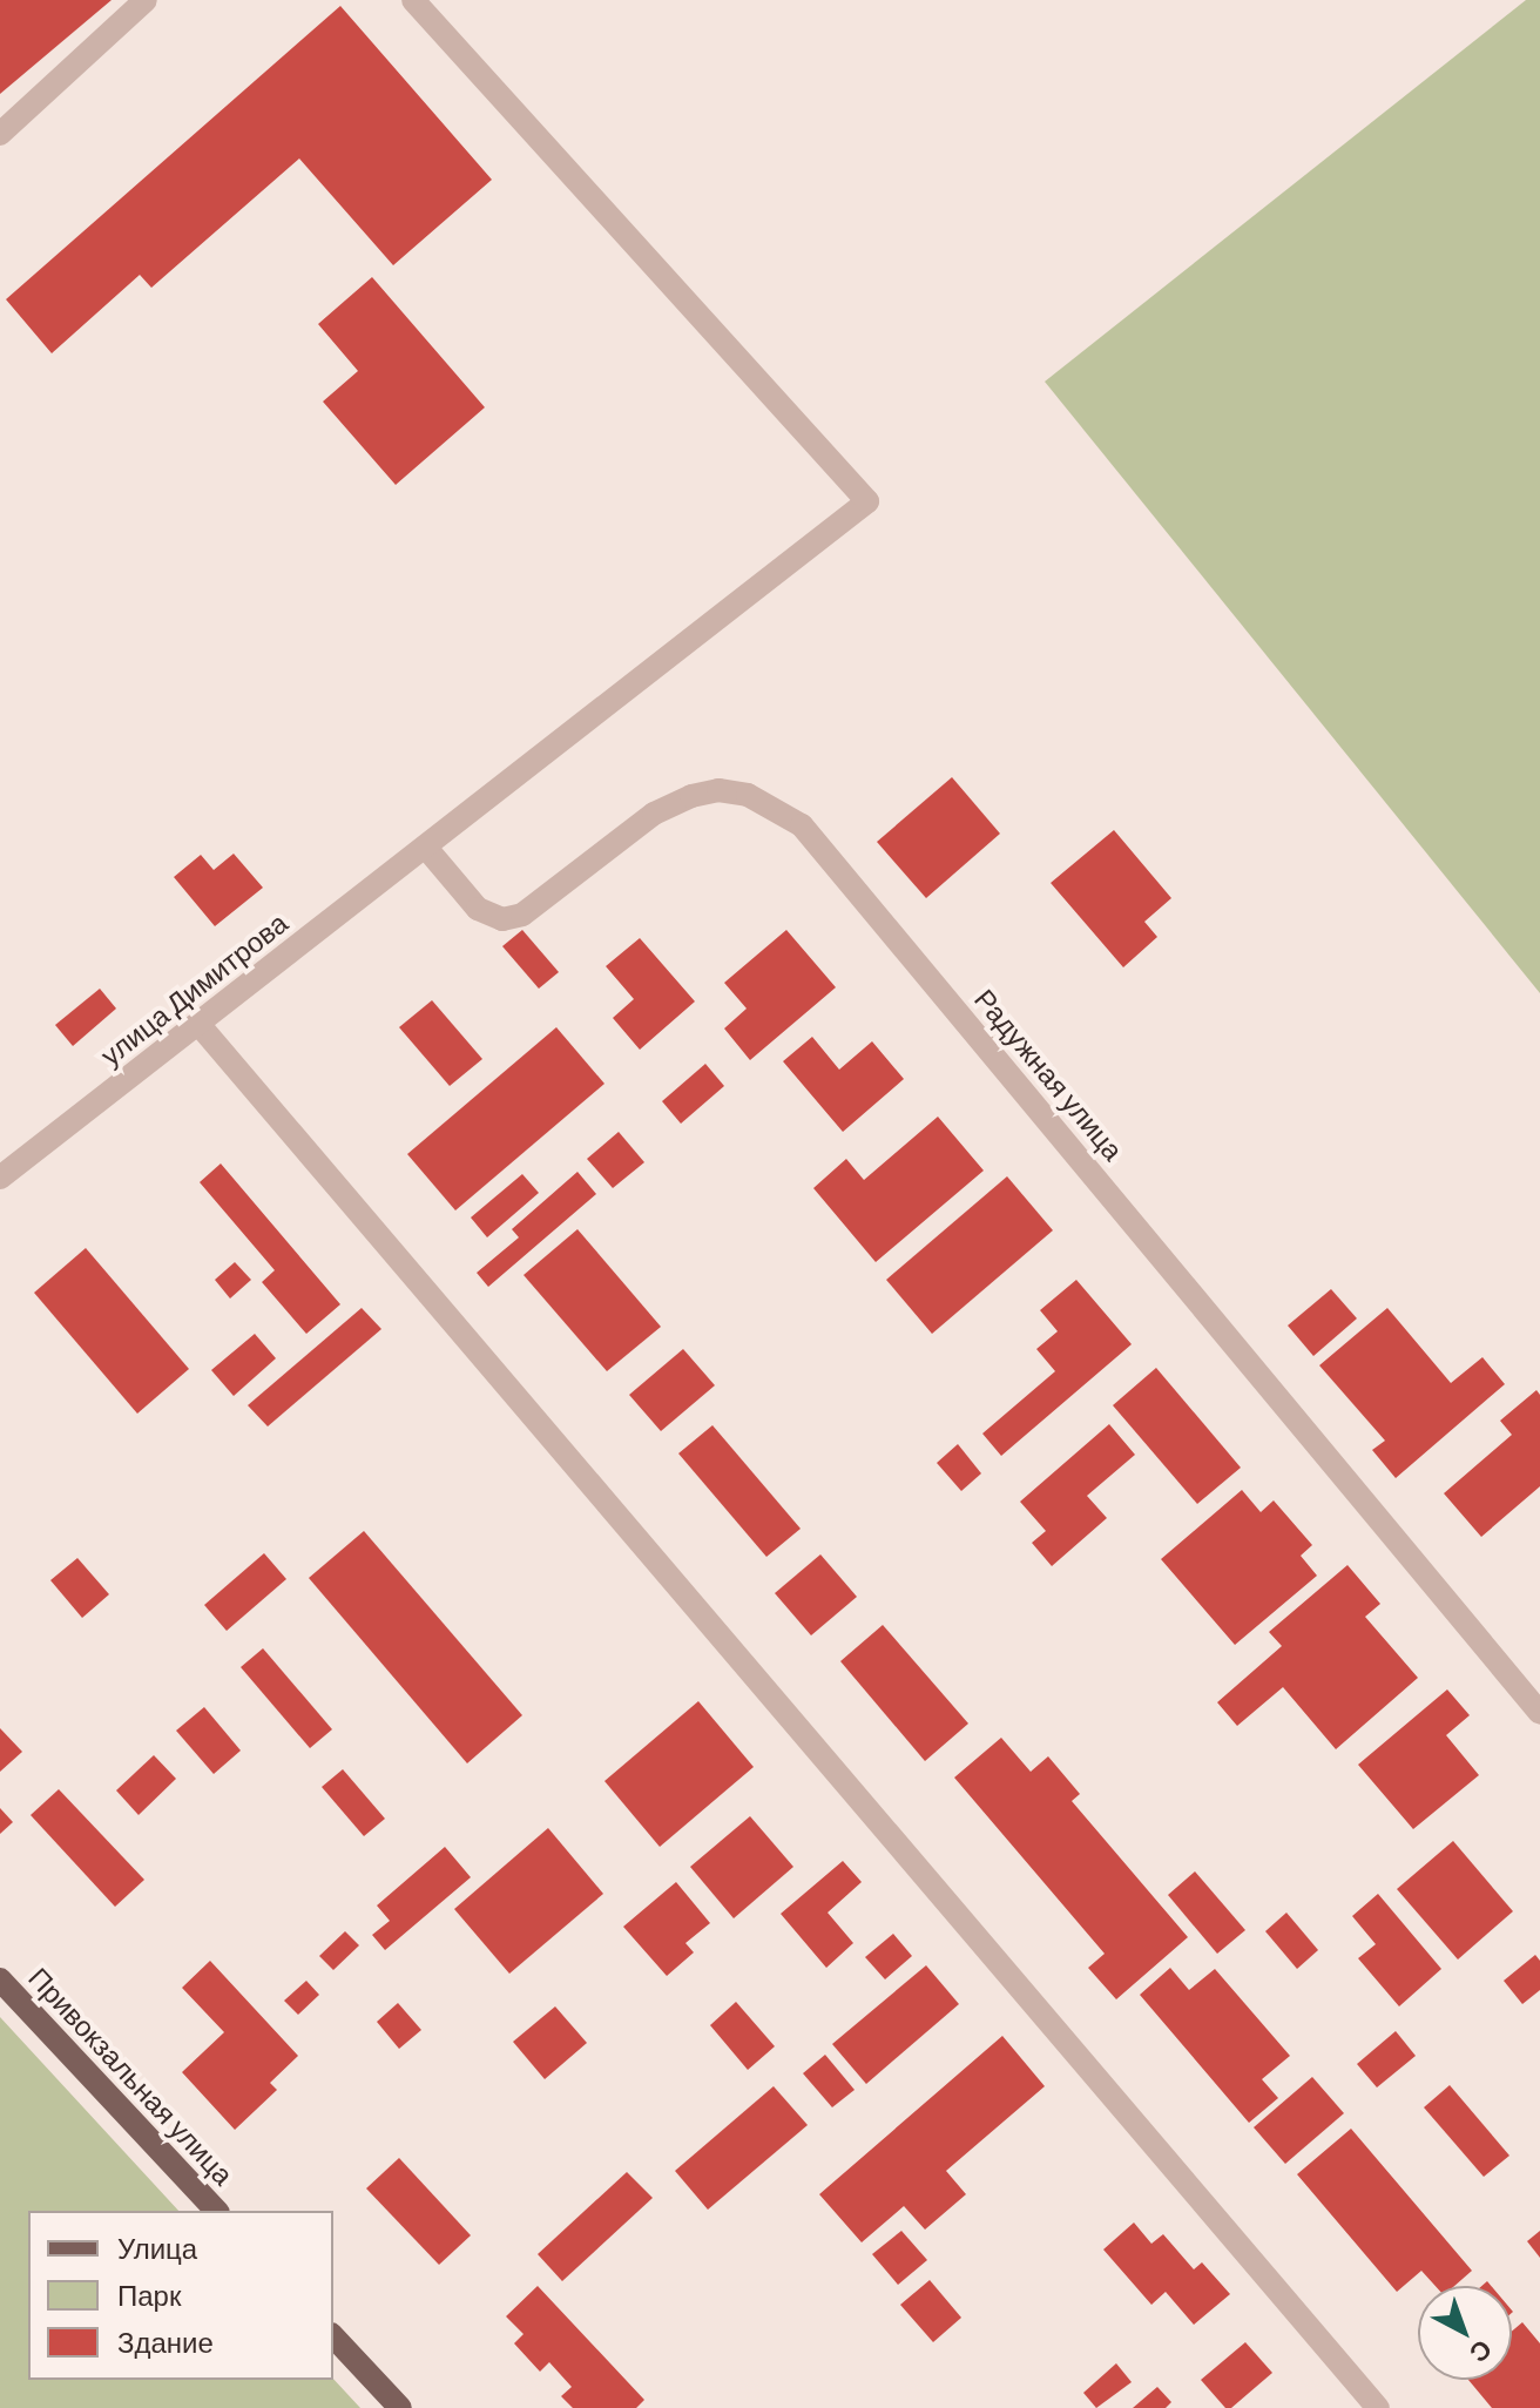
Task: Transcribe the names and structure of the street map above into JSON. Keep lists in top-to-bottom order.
{
  "streets": {
    "main road": ["Привокзальная улица"],
    "street": ["улица Димитрова", "Радужная улица"]
  },
  "crossings": [
    ["улица Димитрова", "Радужная улица"]
  ],
  "legend": ["Улица", "Парк", "Здание"],
  "north": "bottom right"
}
